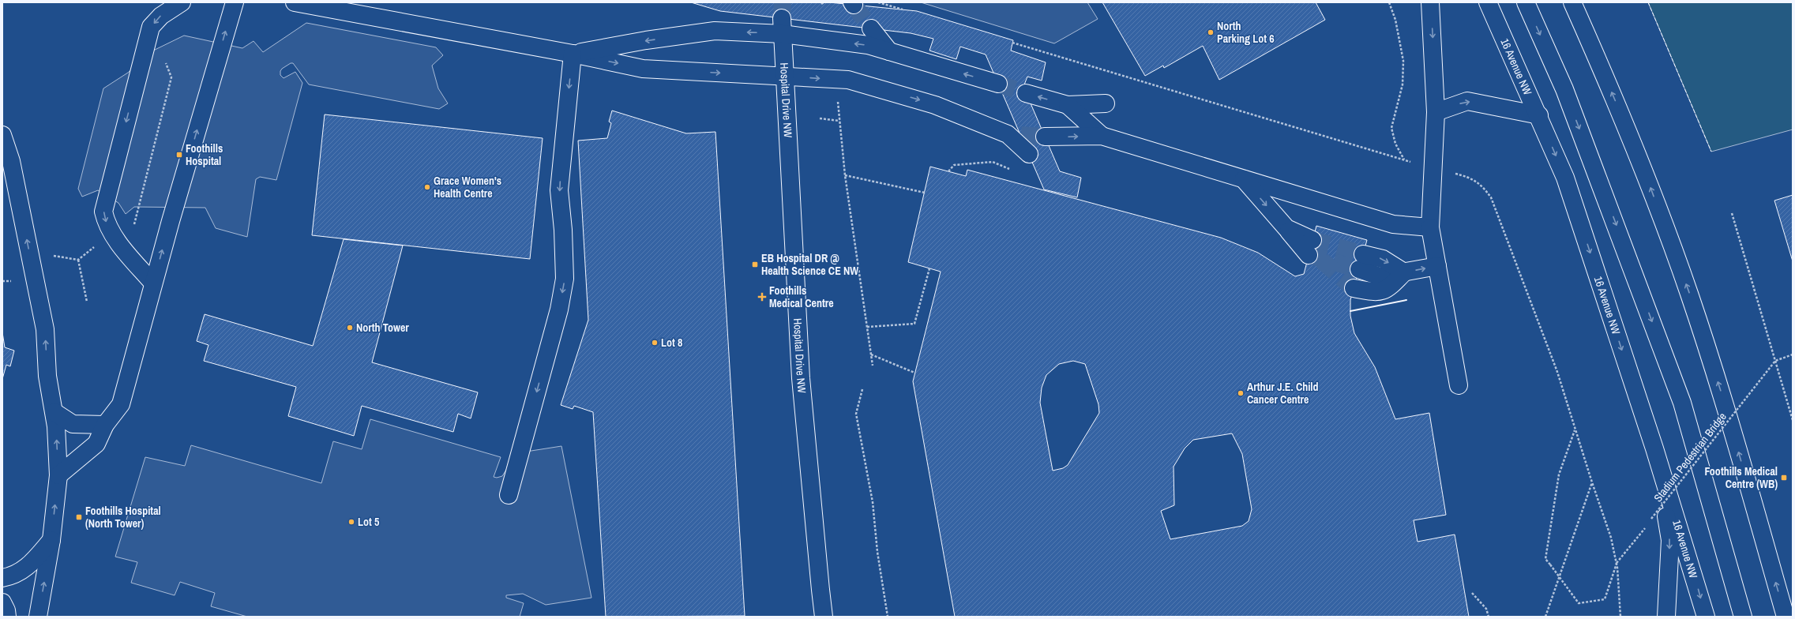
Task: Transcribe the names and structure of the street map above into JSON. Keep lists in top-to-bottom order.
{
  "streets": {
    "main road": ["16 Avenue NW", "Hospital Drive NW"],
    "path": ["Stadium Pedestrian Bridge"]
  },
  "places": {
    "other": [
      "North Parking Lot 6",
      "Grace Women's Health Centre",
      "North Tower",
      "Lot 8",
      "Arthur J.E. Child Cancer Centre",
      "Lot 5"
    ],
    "transit": [
      "Foothills Hospital",
      "EB Hospital DR @ Health Science CE NW",
      "Foothills Medical Centre (WB)",
      "Foothills Hospital (North Tower)"
    ],
    "health": ["Foothills Medical Centre"]
  }
}
